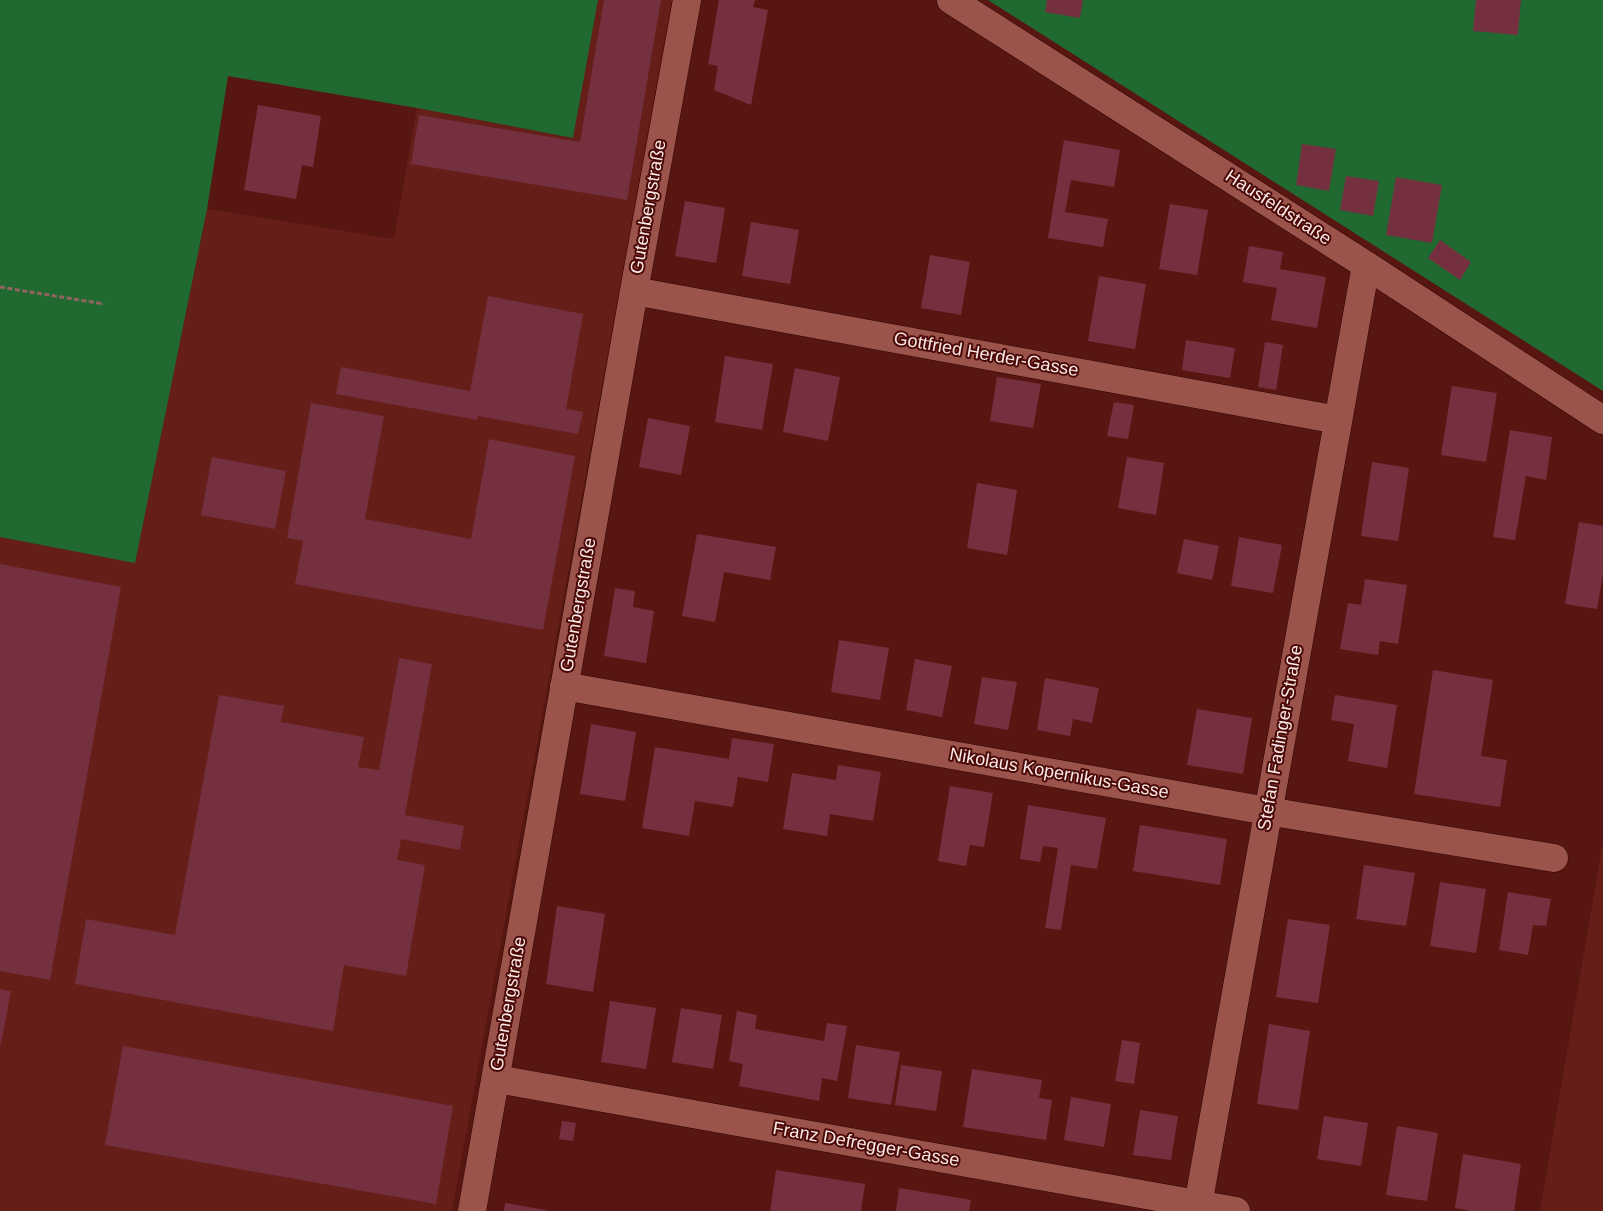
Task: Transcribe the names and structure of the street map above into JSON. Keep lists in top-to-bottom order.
{
  "streets": {
    "street": [
      "Gutenbergstraße",
      "Hausfeldstraße",
      "Gottfried Herder-Gasse",
      "Stefan Fadinger-Straße",
      "Nikolaus Kopernikus-Gasse",
      "Franz Defregger-Gasse"
    ]
  },
  "crossings": [
    ["Gutenbergstraße", "Gottfried Herder-Gasse"],
    ["Gutenbergstraße", "Nikolaus Kopernikus-Gasse"],
    ["Gutenbergstraße", "Franz Defregger-Gasse"],
    ["Hausfeldstraße", "Stefan Fadinger-Straße"],
    ["Gottfried Herder-Gasse", "Stefan Fadinger-Straße"],
    ["Stefan Fadinger-Straße", "Nikolaus Kopernikus-Gasse"],
    ["Stefan Fadinger-Straße", "Franz Defregger-Gasse"]
  ]
}
